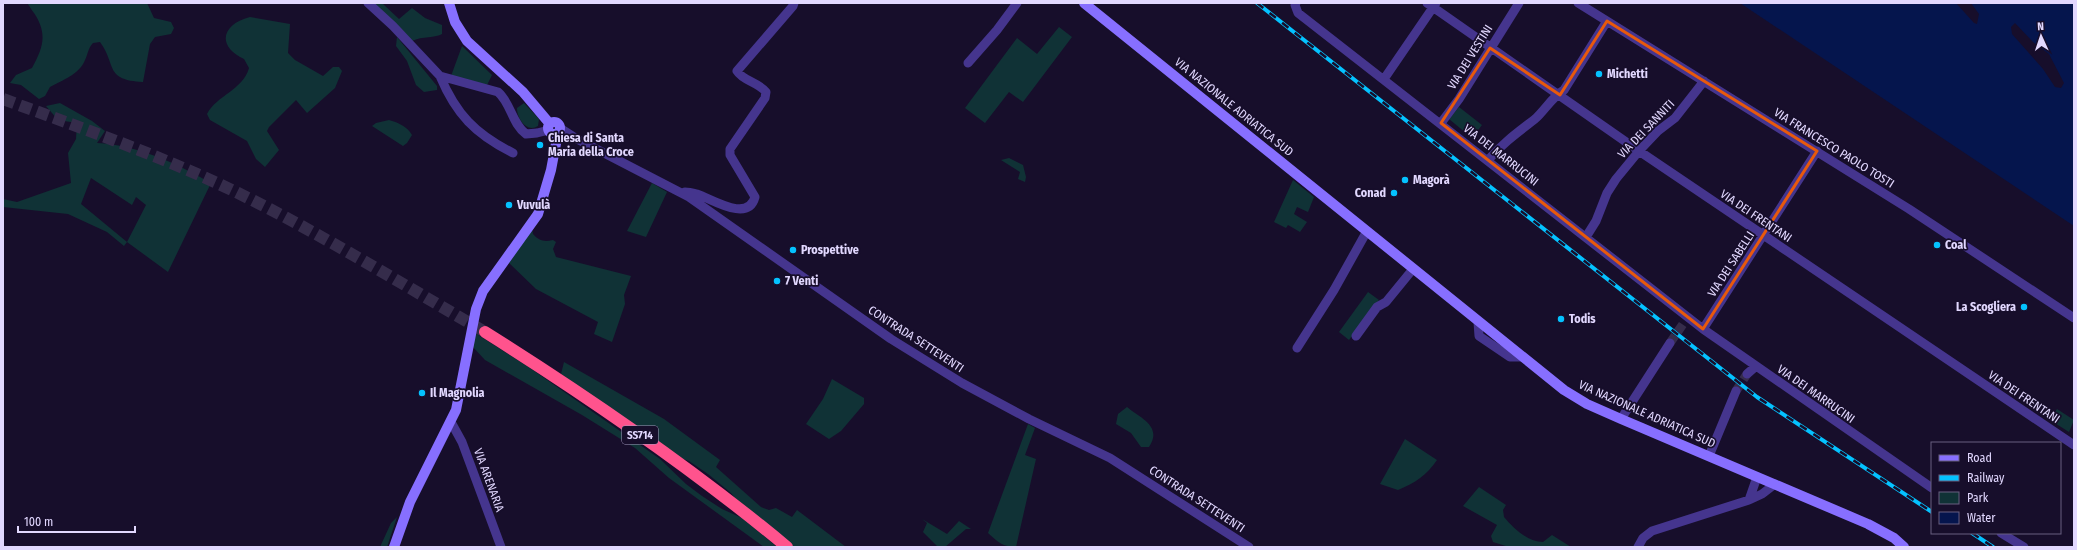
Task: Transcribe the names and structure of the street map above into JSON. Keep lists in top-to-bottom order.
{
  "streets": {
    "highway": ["SS714"],
    "main road": ["VIA NAZIONALE ADRIATICA SUD"],
    "street": [
      "VIA DEI VESTINI",
      "VIA DEI SANNITI",
      "VIA FRANCESCO PAOLO TOSTI",
      "VIA DEI MARRUCINI",
      "VIA DEI FRENTANI",
      "VIA DEI SABELLI",
      "CONTRADA SETTEVENTI",
      "VIA ARENARIA"
    ]
  },
  "crossings": [
    ["VIA DEI VESTINI", "VIA DEI MARRUCINI"],
    ["VIA DEI VESTINI", "VIA DEI FRENTANI"],
    ["VIA DEI SANNITI", "VIA FRANCESCO PAOLO TOSTI"],
    ["VIA DEI SANNITI", "VIA DEI MARRUCINI"],
    ["VIA DEI SANNITI", "VIA DEI FRENTANI"],
    ["VIA FRANCESCO PAOLO TOSTI", "VIA DEI SABELLI"],
    ["VIA DEI MARRUCINI", "VIA DEI SABELLI"],
    ["VIA DEI FRENTANI", "VIA DEI SABELLI"]
  ],
  "places": [
    "Michetti",
    "Chiesa di Santa Maria della Croce",
    "Magorà",
    "Conad",
    "Vuvulà",
    "Coal",
    "Prospettive",
    "7 Venti",
    "La Scogliera",
    "Todis",
    "Il Magnolia"
  ],
  "legend": [
    "Road",
    "Railway",
    "Park",
    "Water"
  ],
  "scale_bar": "100 m",
  "north": "top"
}
